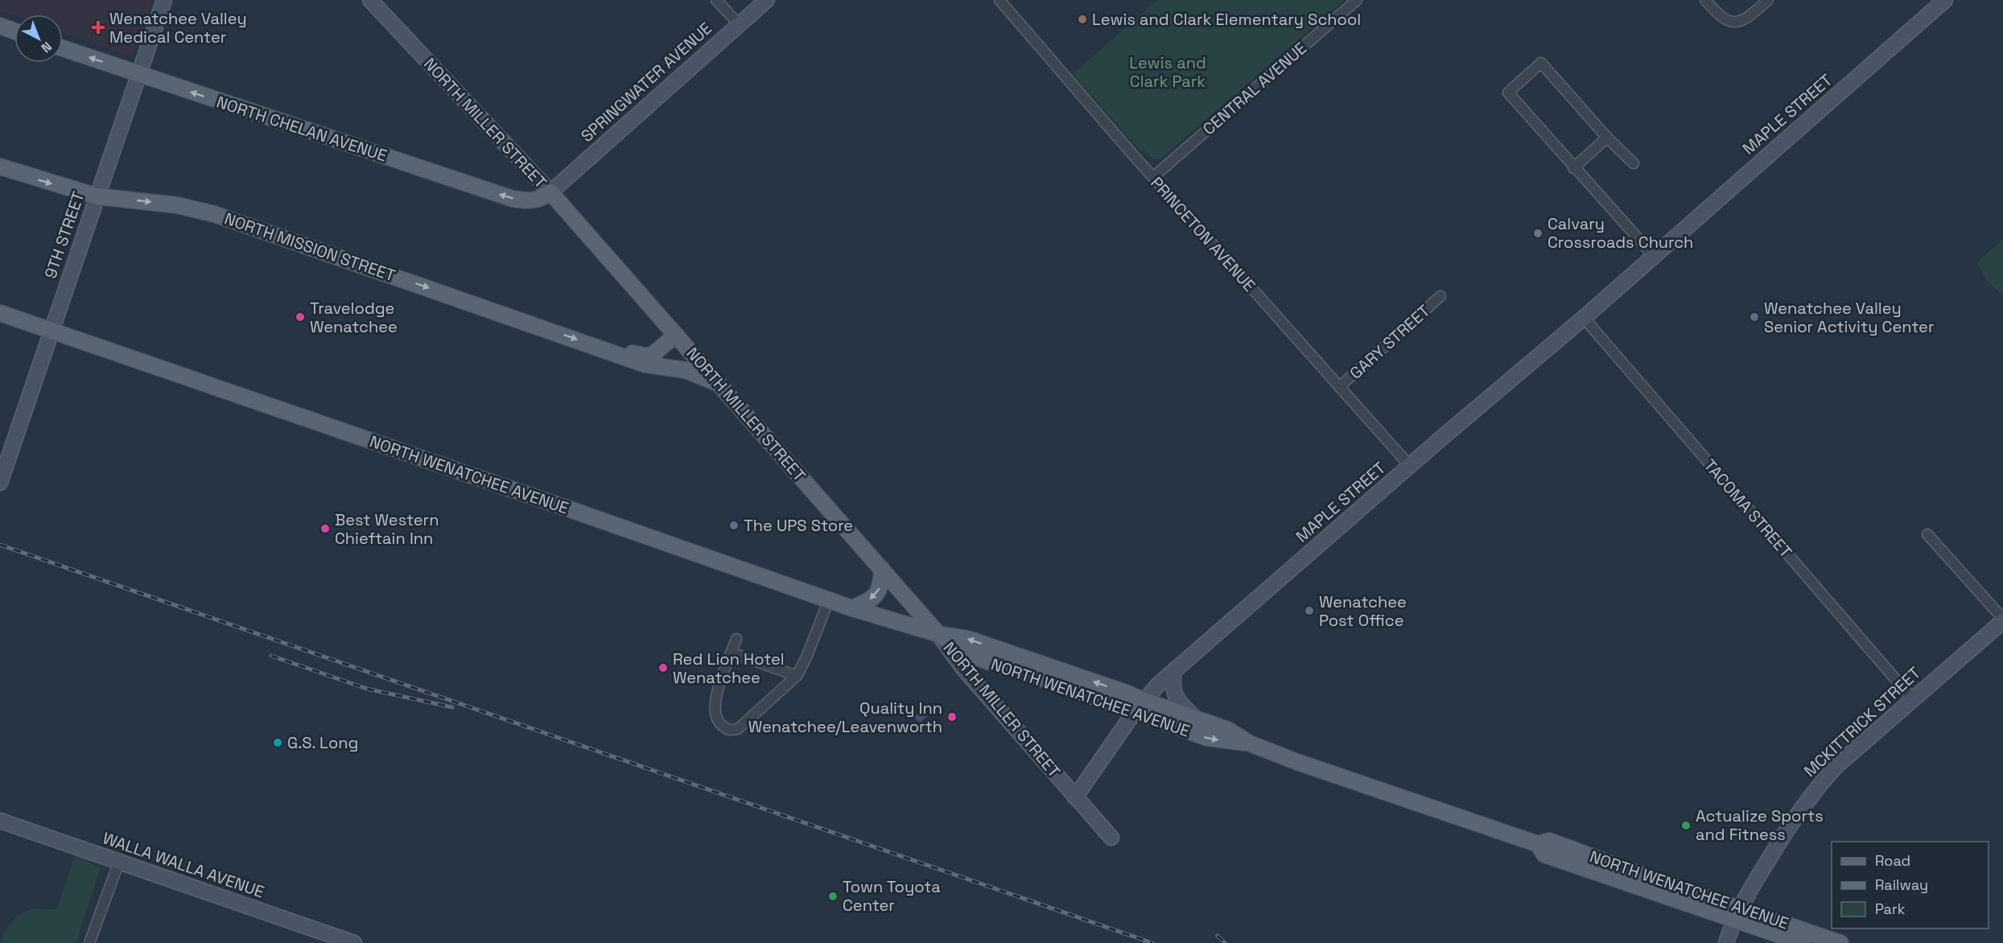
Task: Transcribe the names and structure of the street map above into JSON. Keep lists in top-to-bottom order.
{
  "streets": {
    "main road": [
      "NORTH MILLER STREET",
      "NORTH CHELAN AVENUE",
      "NORTH MISSION STREET",
      "NORTH WENATCHEE AVENUE"
    ],
    "street": [
      "SPRINGWATER AVENUE",
      "CENTRAL AVENUE",
      "MAPLE STREET",
      "PRINCETON AVENUE",
      "9TH STREET",
      "GARY STREET",
      "TACOMA STREET",
      "MCKITTRICK STREET",
      "WALLA WALLA AVENUE"
    ]
  },
  "crossings": [
    ["SPRINGWATER AVENUE", "NORTH MILLER STREET"],
    ["SPRINGWATER AVENUE", "NORTH CHELAN AVENUE"],
    ["CENTRAL AVENUE", "PRINCETON AVENUE"],
    ["MAPLE STREET", "NORTH MILLER STREET"],
    ["MAPLE STREET", "PRINCETON AVENUE"],
    ["MAPLE STREET", "NORTH WENATCHEE AVENUE"],
    ["MAPLE STREET", "TACOMA STREET"],
    ["NORTH MILLER STREET", "NORTH CHELAN AVENUE"],
    ["NORTH MILLER STREET", "NORTH MISSION STREET"],
    ["NORTH MILLER STREET", "NORTH WENATCHEE AVENUE"],
    ["NORTH CHELAN AVENUE", "9TH STREET"],
    ["PRINCETON AVENUE", "GARY STREET"],
    ["9TH STREET", "NORTH MISSION STREET"],
    ["9TH STREET", "NORTH WENATCHEE AVENUE"],
    ["NORTH WENATCHEE AVENUE", "MCKITTRICK STREET"],
    ["TACOMA STREET", "MCKITTRICK STREET"]
  ],
  "one_way": ["NORTH CHELAN AVENUE", "NORTH MISSION STREET"],
  "parks": ["Lewis and Clark Park"],
  "places": {
    "other": [
      "Lewis and Clark Elementary School",
      "Calvary Crossroads Church",
      "Travelodge Wenatchee",
      "Wenatchee Valley Senior Activity Center",
      "The UPS Store",
      "Best Western Chieftain Inn",
      "Wenatchee Post Office",
      "Red Lion Hotel Wenatchee",
      "Quality Inn Wenatchee/Leavenworth",
      "G.S. Long",
      "Actualize Sports and Fitness",
      "Town Toyota Center"
    ],
    "health": ["Wenatchee Valley Medical Center"]
  },
  "legend": ["Road", "Railway", "Park"],
  "north": "bottom right"
}
